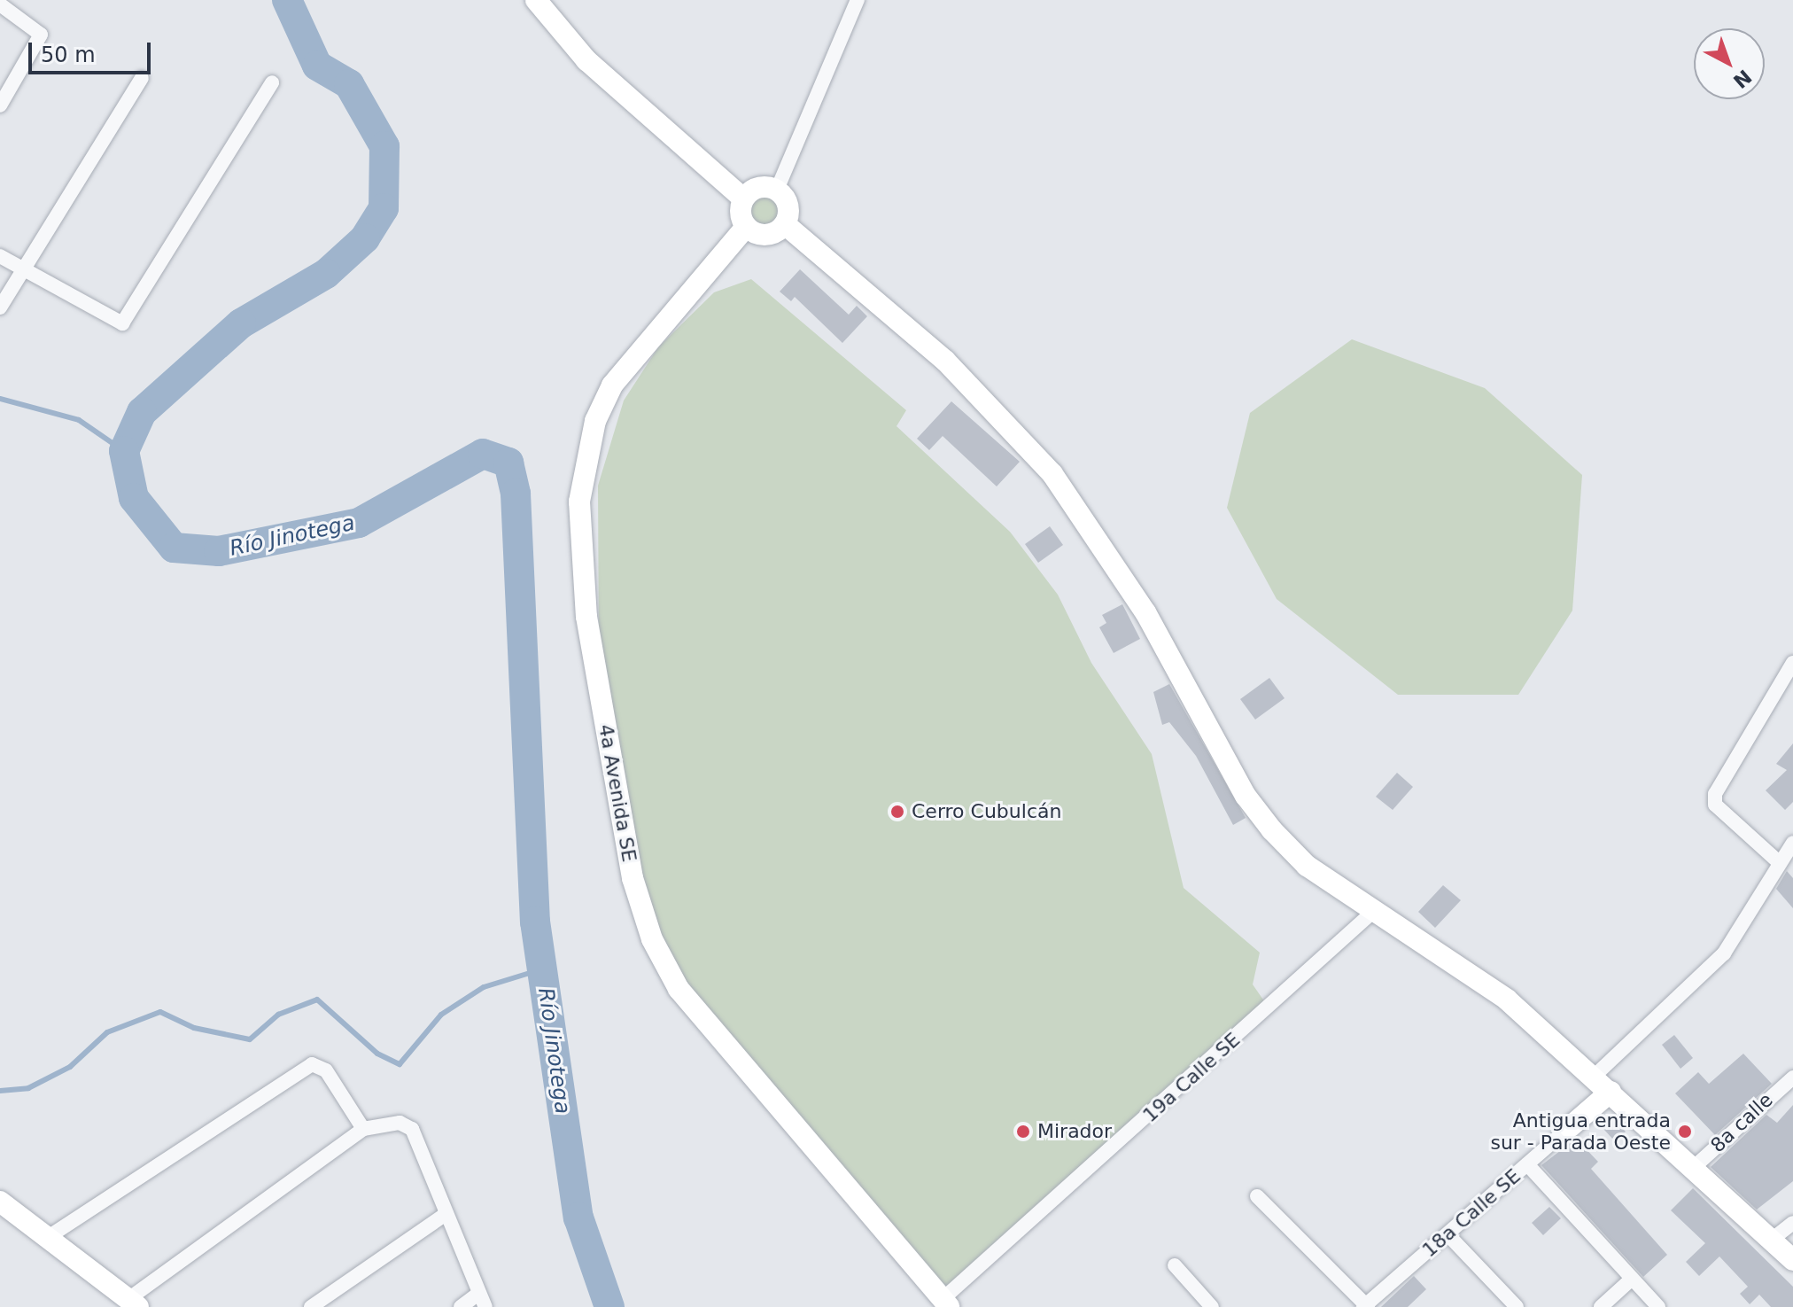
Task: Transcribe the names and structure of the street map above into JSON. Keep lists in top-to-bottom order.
{
  "streets": {
    "main road": ["4a Avenida SE", "18a Calle SE"],
    "street": ["19a Calle SE", "8a calle"]
  },
  "crossings": [
    ["4a Avenida SE", "19a Calle SE"]
  ],
  "water": ["Río Jinotega"],
  "places": ["Cerro Cubulcán", "Mirador", "Antigua entrada sur - Parada Oeste"],
  "scale_bar": "50 m",
  "north": "bottom right"
}
